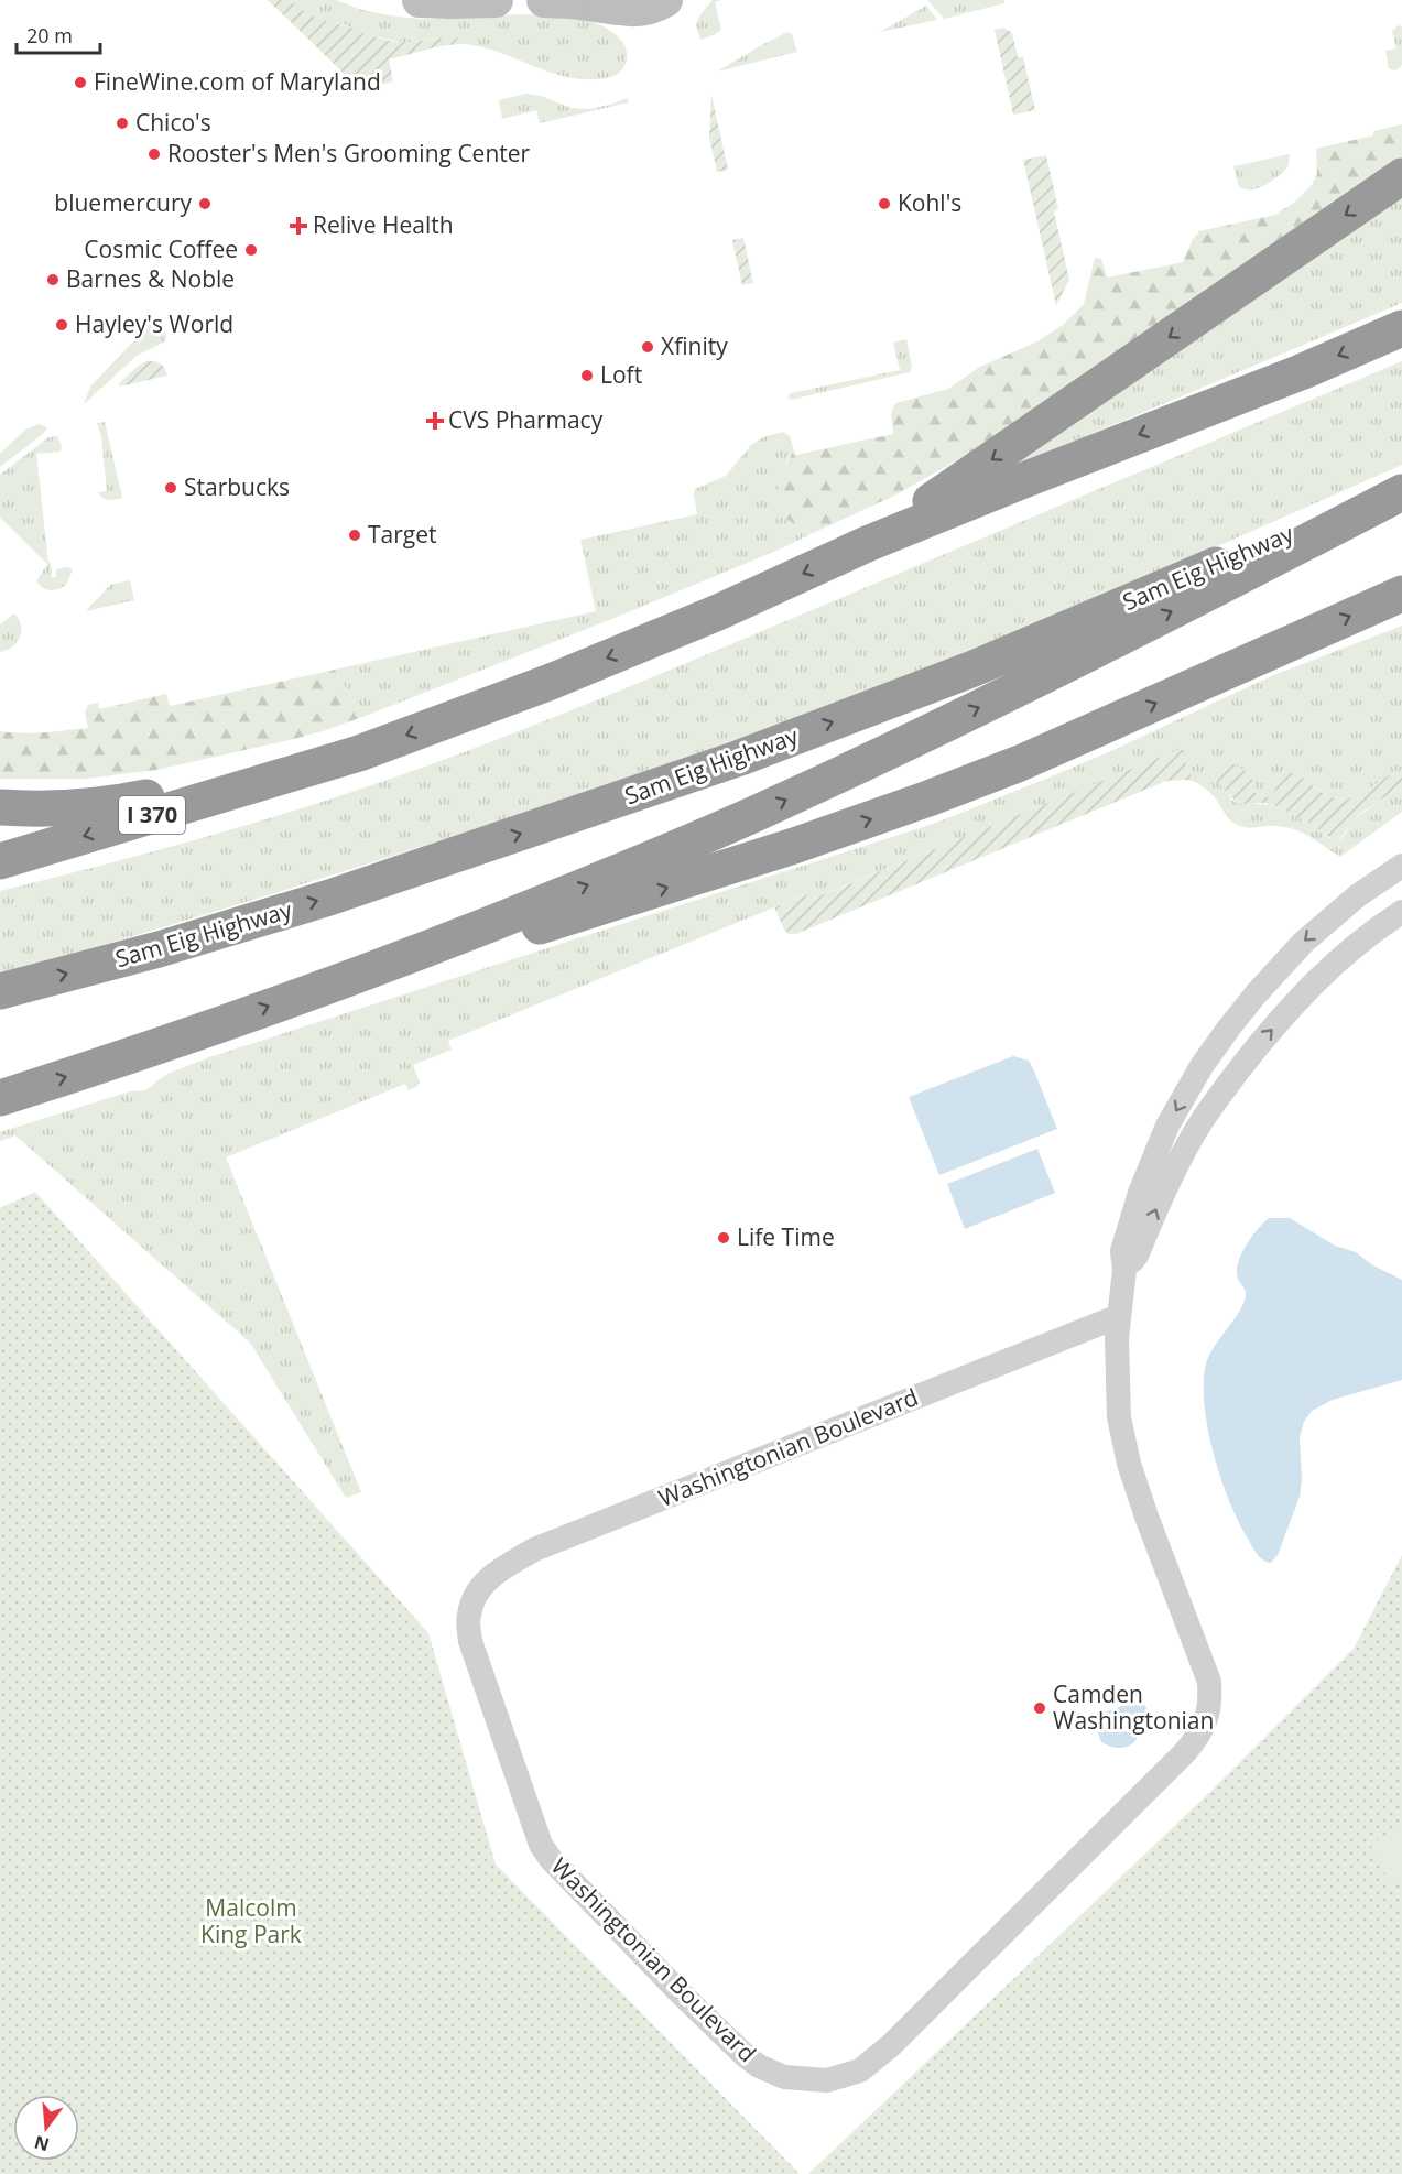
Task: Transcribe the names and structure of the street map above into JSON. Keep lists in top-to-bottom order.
{
  "streets": {
    "highway": ["Sam Eig Highway", "I 370"],
    "street": ["Washingtonian Boulevard"]
  },
  "parks": ["Malcolm King Park"],
  "places": {
    "other": [
      "FineWine.com of Maryland",
      "Chico's",
      "Rooster's Men's Grooming Center",
      "bluemercury",
      "Kohl's",
      "Cosmic Coffee",
      "Barnes & Noble",
      "Hayley's World",
      "Xfinity",
      "Loft",
      "Starbucks",
      "Target",
      "Life Time",
      "Camden Washingtonian"
    ],
    "health": ["Relive Health", "CVS Pharmacy"]
  },
  "scale_bar": "20 m",
  "north": "bottom"
}
